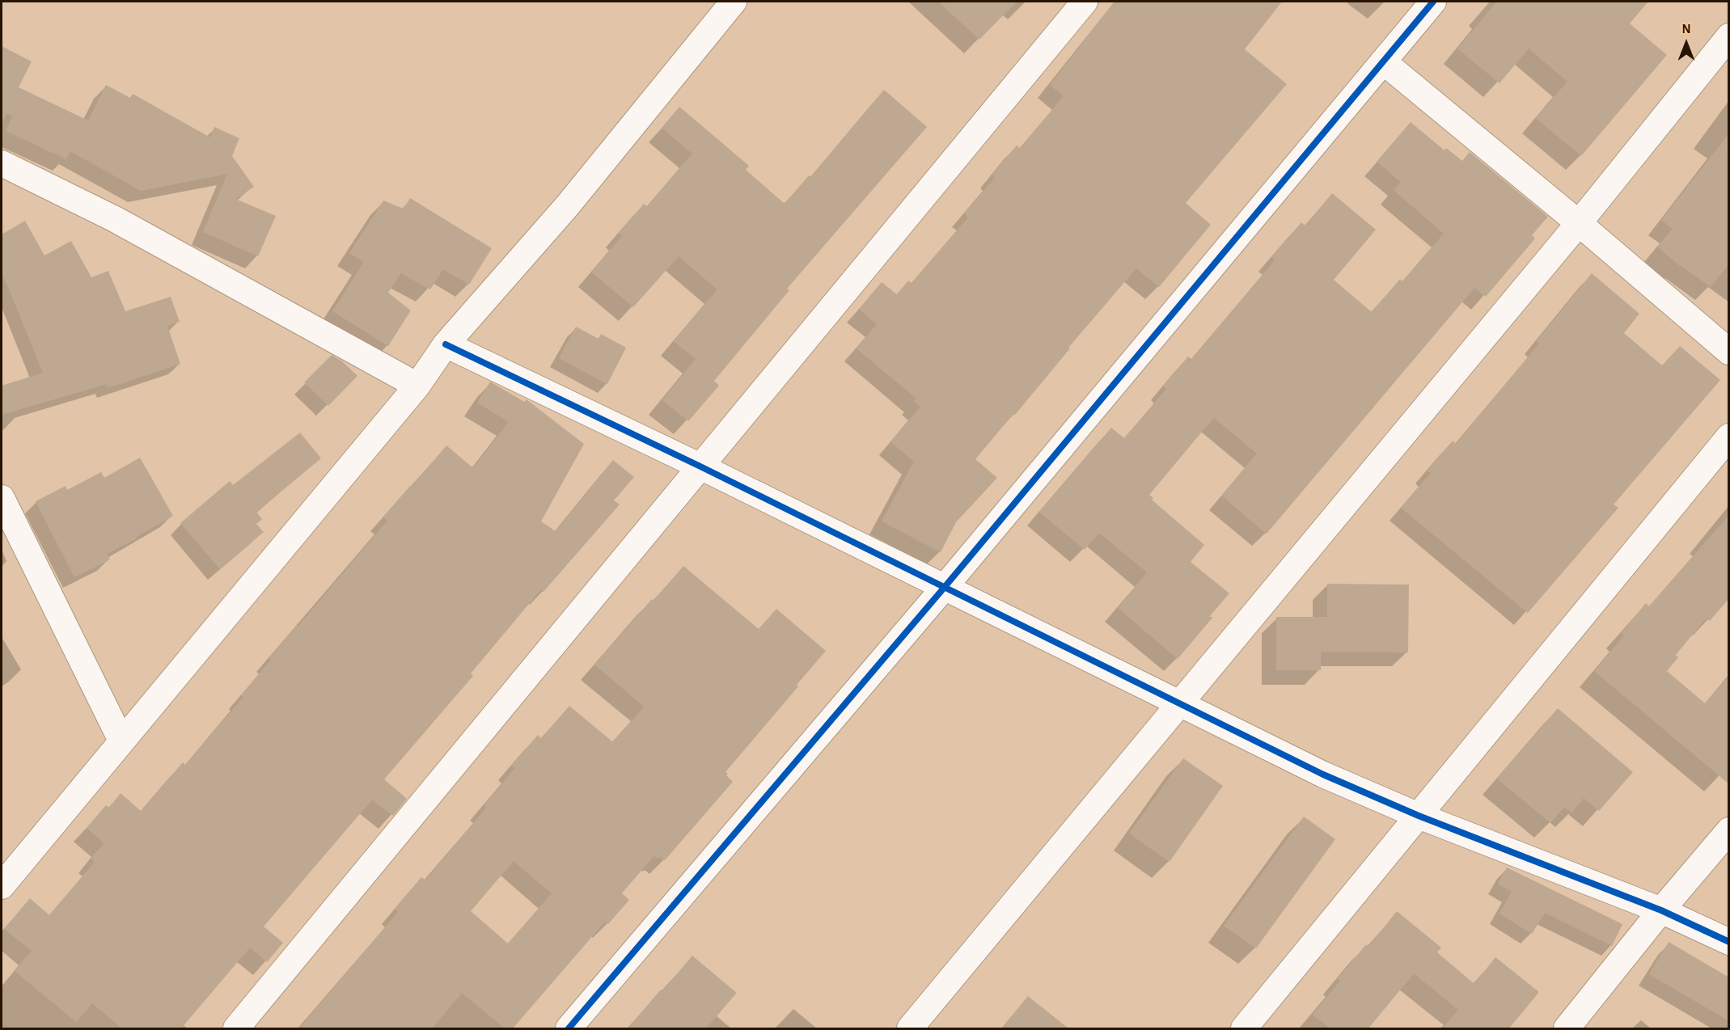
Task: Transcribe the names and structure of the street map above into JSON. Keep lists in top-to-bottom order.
{
  "north": "top"
}
